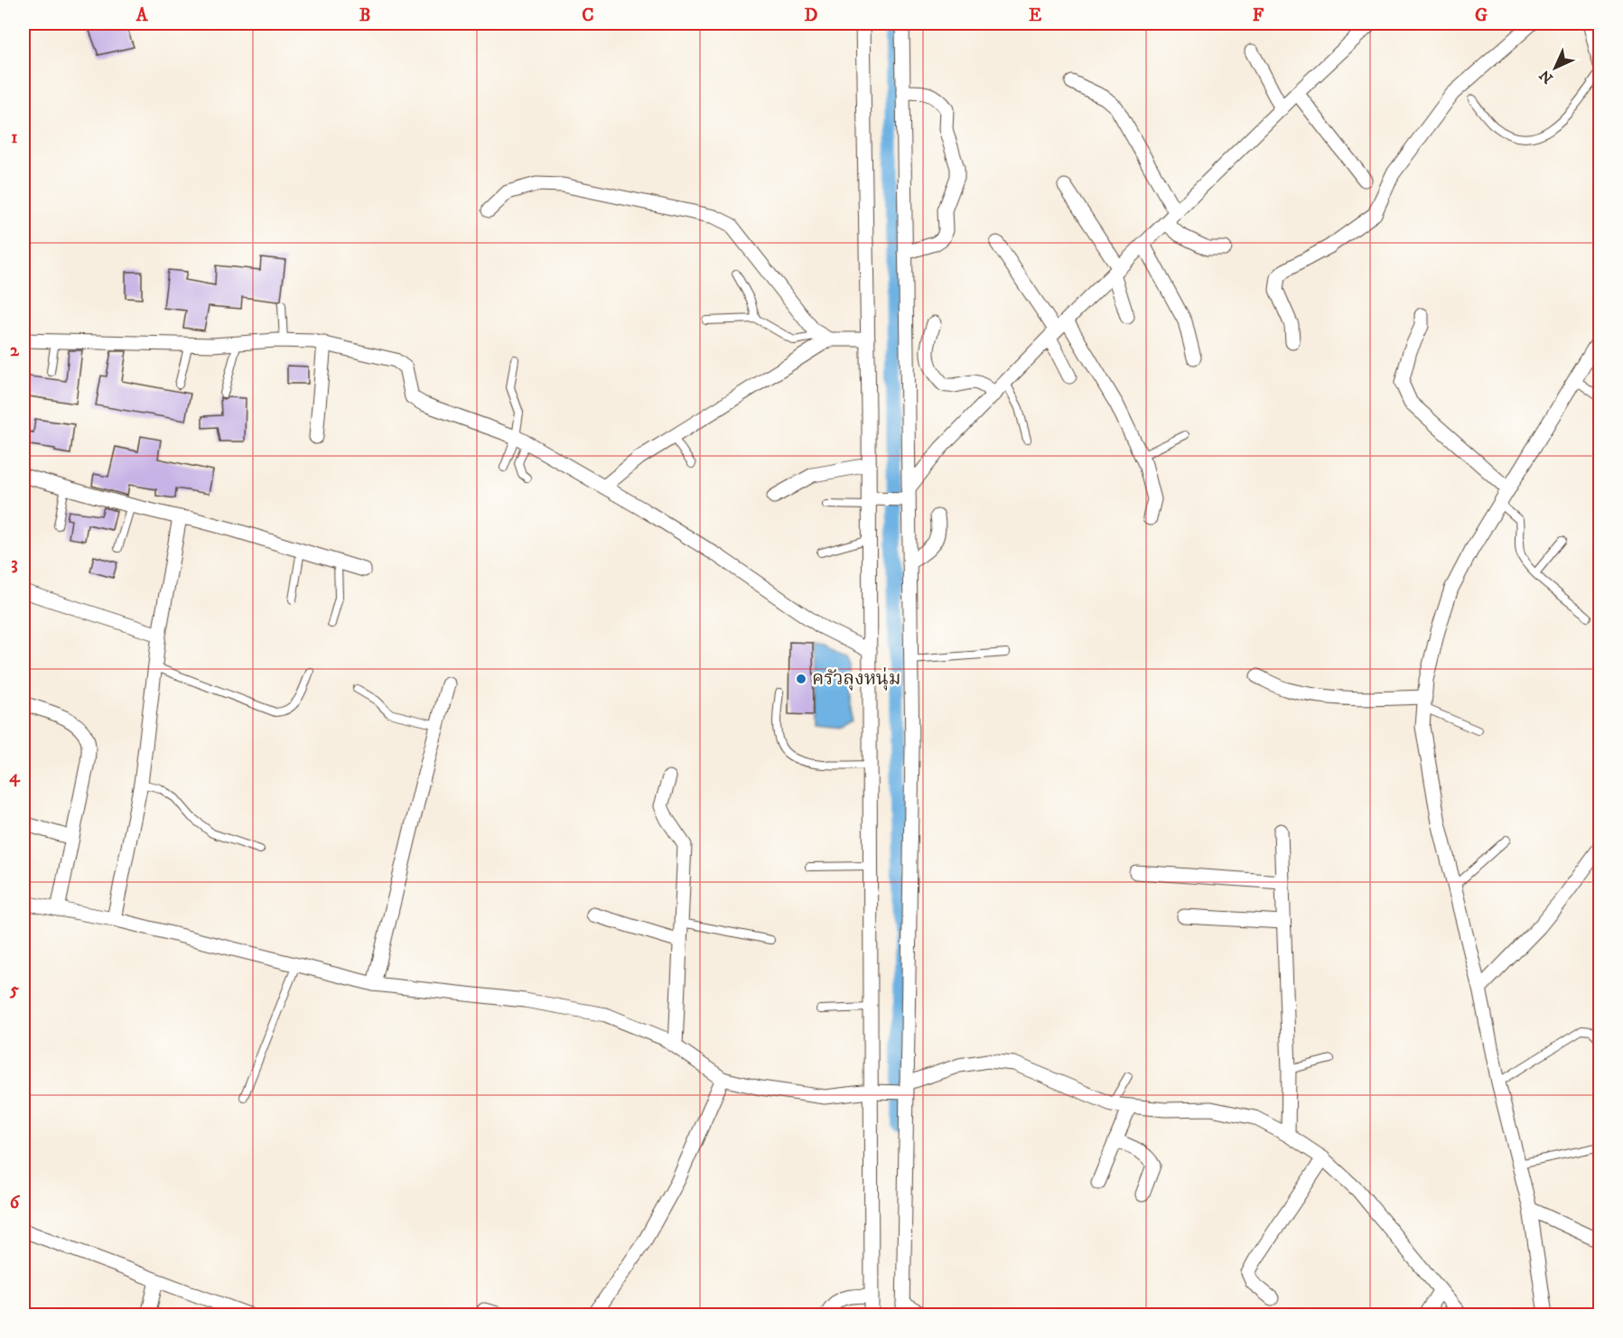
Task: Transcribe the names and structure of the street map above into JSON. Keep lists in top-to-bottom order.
{
  "places": ["ครัวลุงหนุ่ม"],
  "north": "bottom left",
  "grid": {
    "columns": [
      "A",
      "B",
      "C",
      "D",
      "E",
      "F",
      "G"
    ],
    "rows": [
      "1",
      "2",
      "3",
      "4",
      "5",
      "6"
    ]
  }
}
